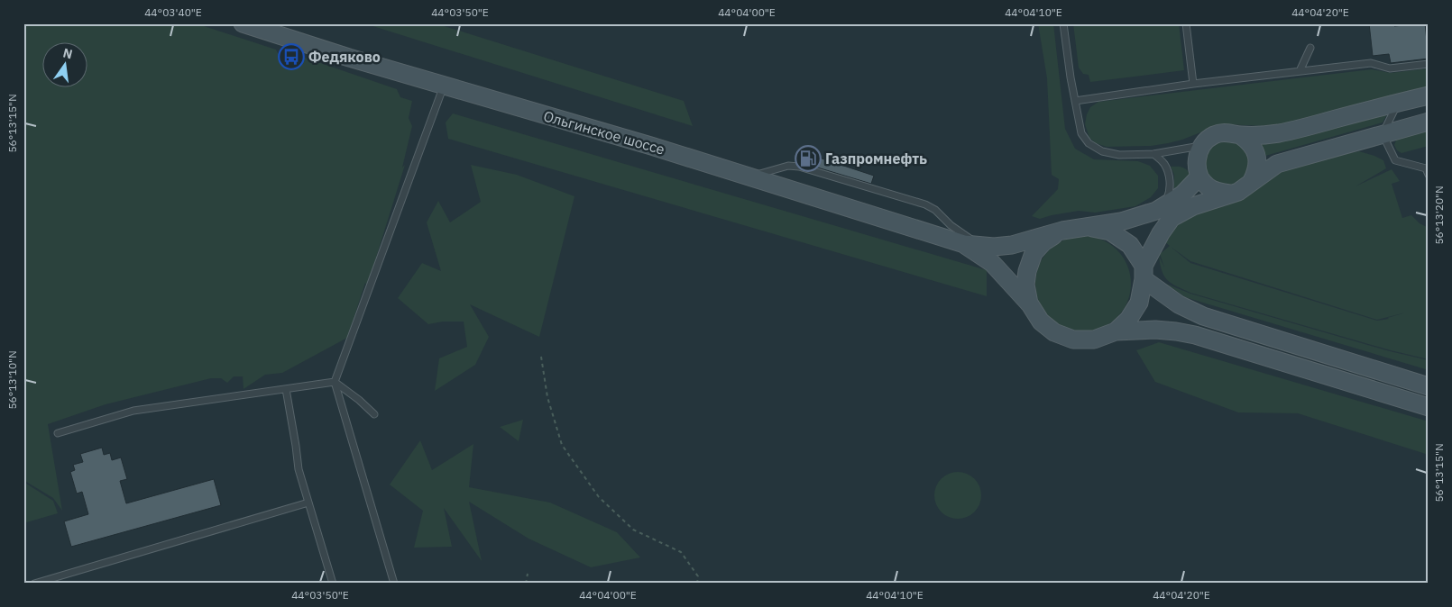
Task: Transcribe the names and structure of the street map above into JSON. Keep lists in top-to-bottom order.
{
  "streets": {
    "main road": ["Ольгинское шоссе"]
  },
  "places": {
    "bus stop": ["Федяково"],
    "fuel station": ["Газпромнефть"]
  },
  "north": "top",
  "coordinates": [
    "44°03'40\"E",
    "44°03'50\"E",
    "44°04'00\"E",
    "44°04'10\"E",
    "44°04'20\"E",
    "56°13'15\"N",
    "56°13'20\"N",
    "56°13'10\"N"
  ]
}
